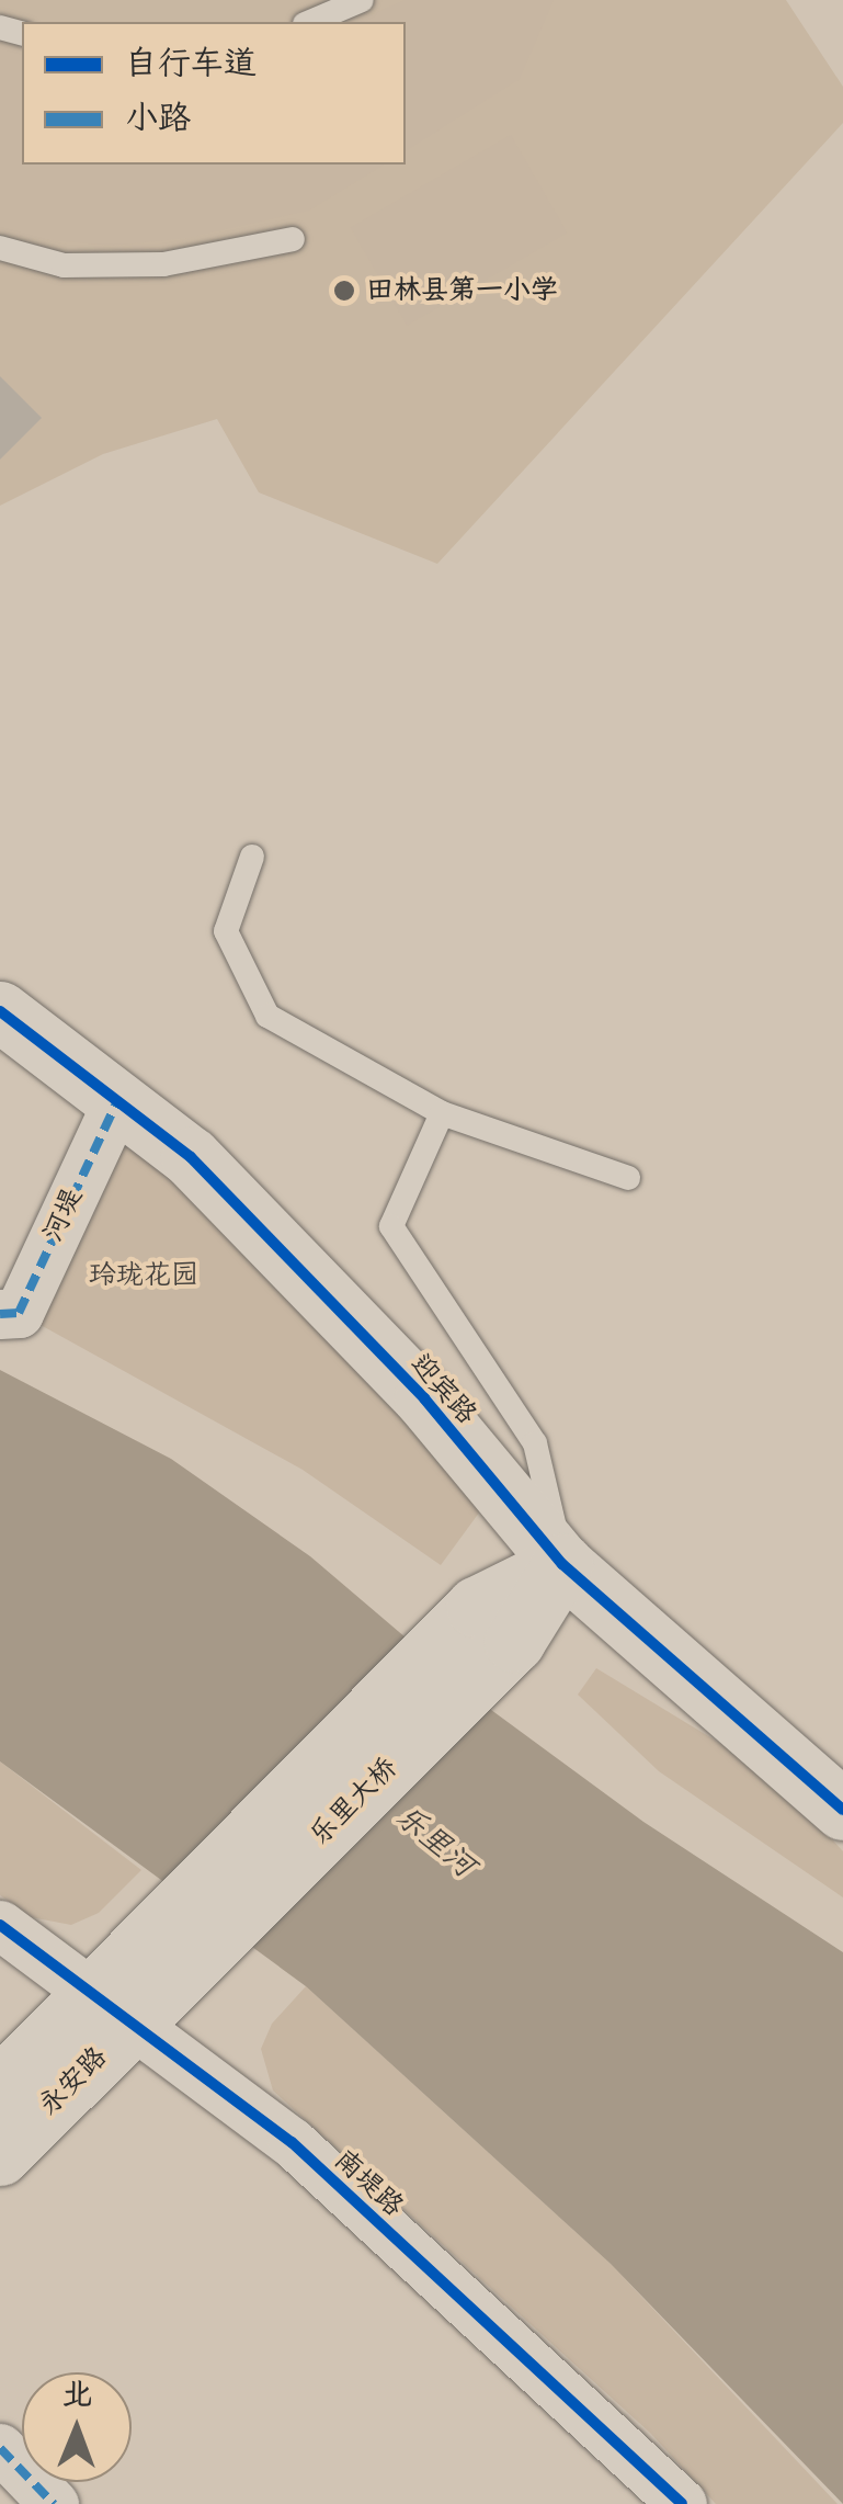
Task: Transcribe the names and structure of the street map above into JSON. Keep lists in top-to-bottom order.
{
  "streets": {
    "street": [
      "河堤",
      "迎宾路",
      "乐里大桥",
      "永安路",
      "南堤路"
    ]
  },
  "crossings": [
    ["河堤", "迎宾路"],
    ["迎宾路", "乐里大桥"],
    ["乐里大桥", "永安路"],
    ["永安路", "南堤路"]
  ],
  "water": ["乐里河"],
  "parks": ["玲珑花园"],
  "places": ["田林县第一小学"],
  "legend": ["自行车道", "小路"],
  "north": "top"
}
